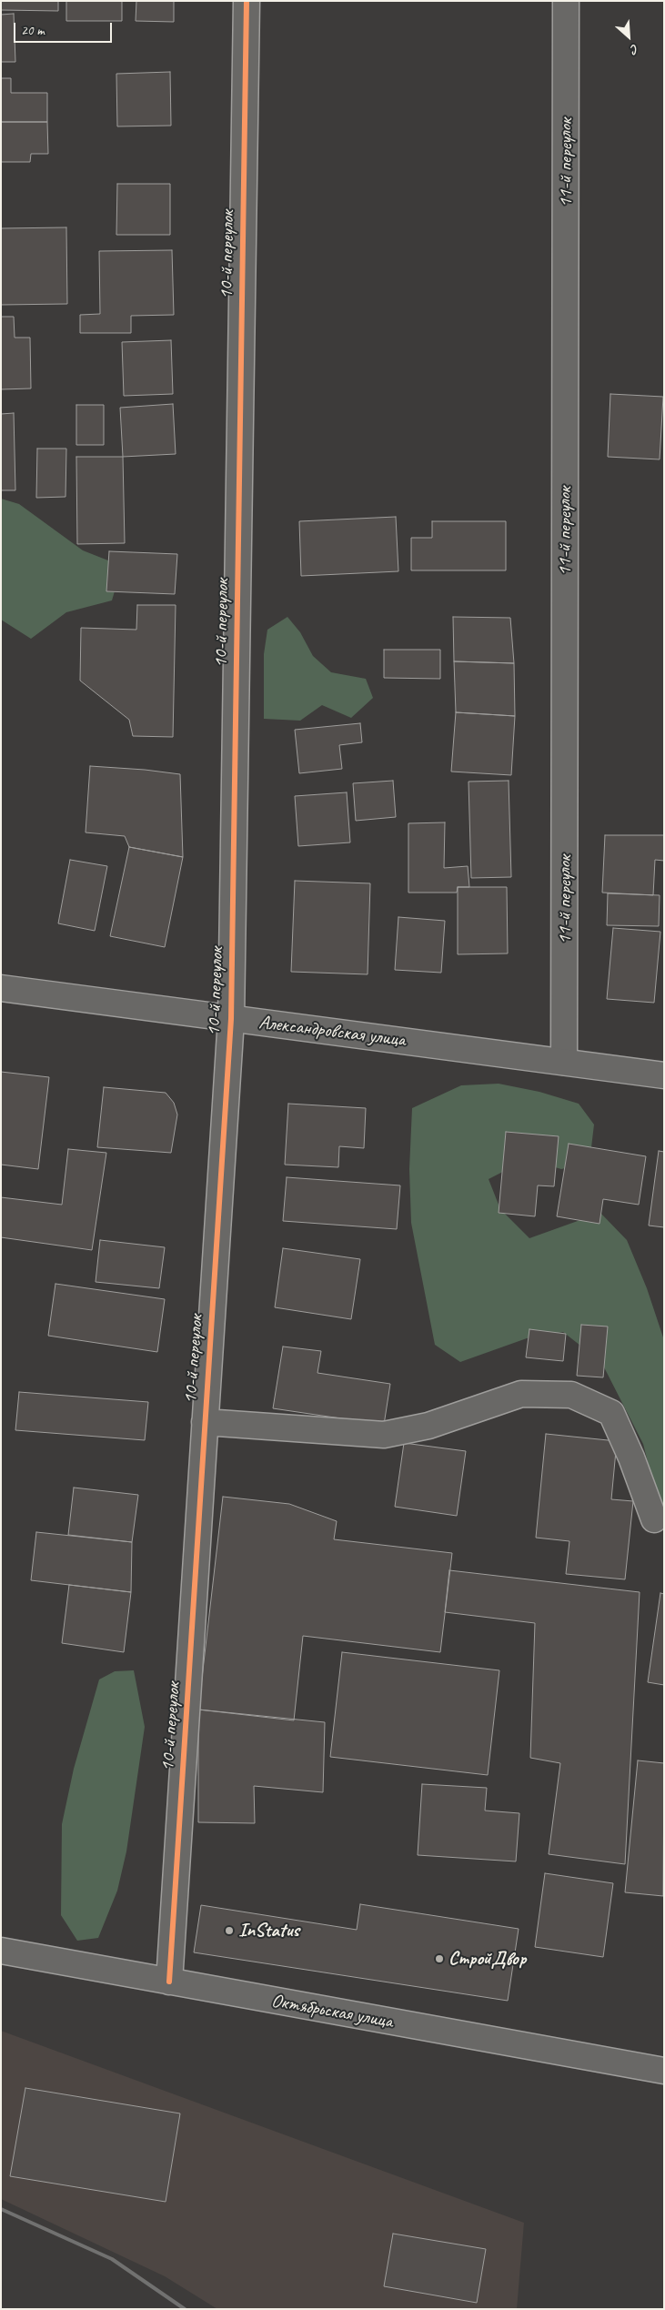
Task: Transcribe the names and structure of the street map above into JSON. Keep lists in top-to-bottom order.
{
  "streets": {
    "street": [
      "11-й переулок",
      "10-й переулок",
      "Александровская улица",
      "Октябрьская улица"
    ]
  },
  "crossings": [
    ["11-й переулок", "Александровская улица"],
    ["10-й переулок", "Александровская улица"],
    ["10-й переулок", "Октябрьская улица"]
  ],
  "places": ["InStatus", "СтройДвор"],
  "scale_bar": "20 m",
  "north": "bottom right"
}
